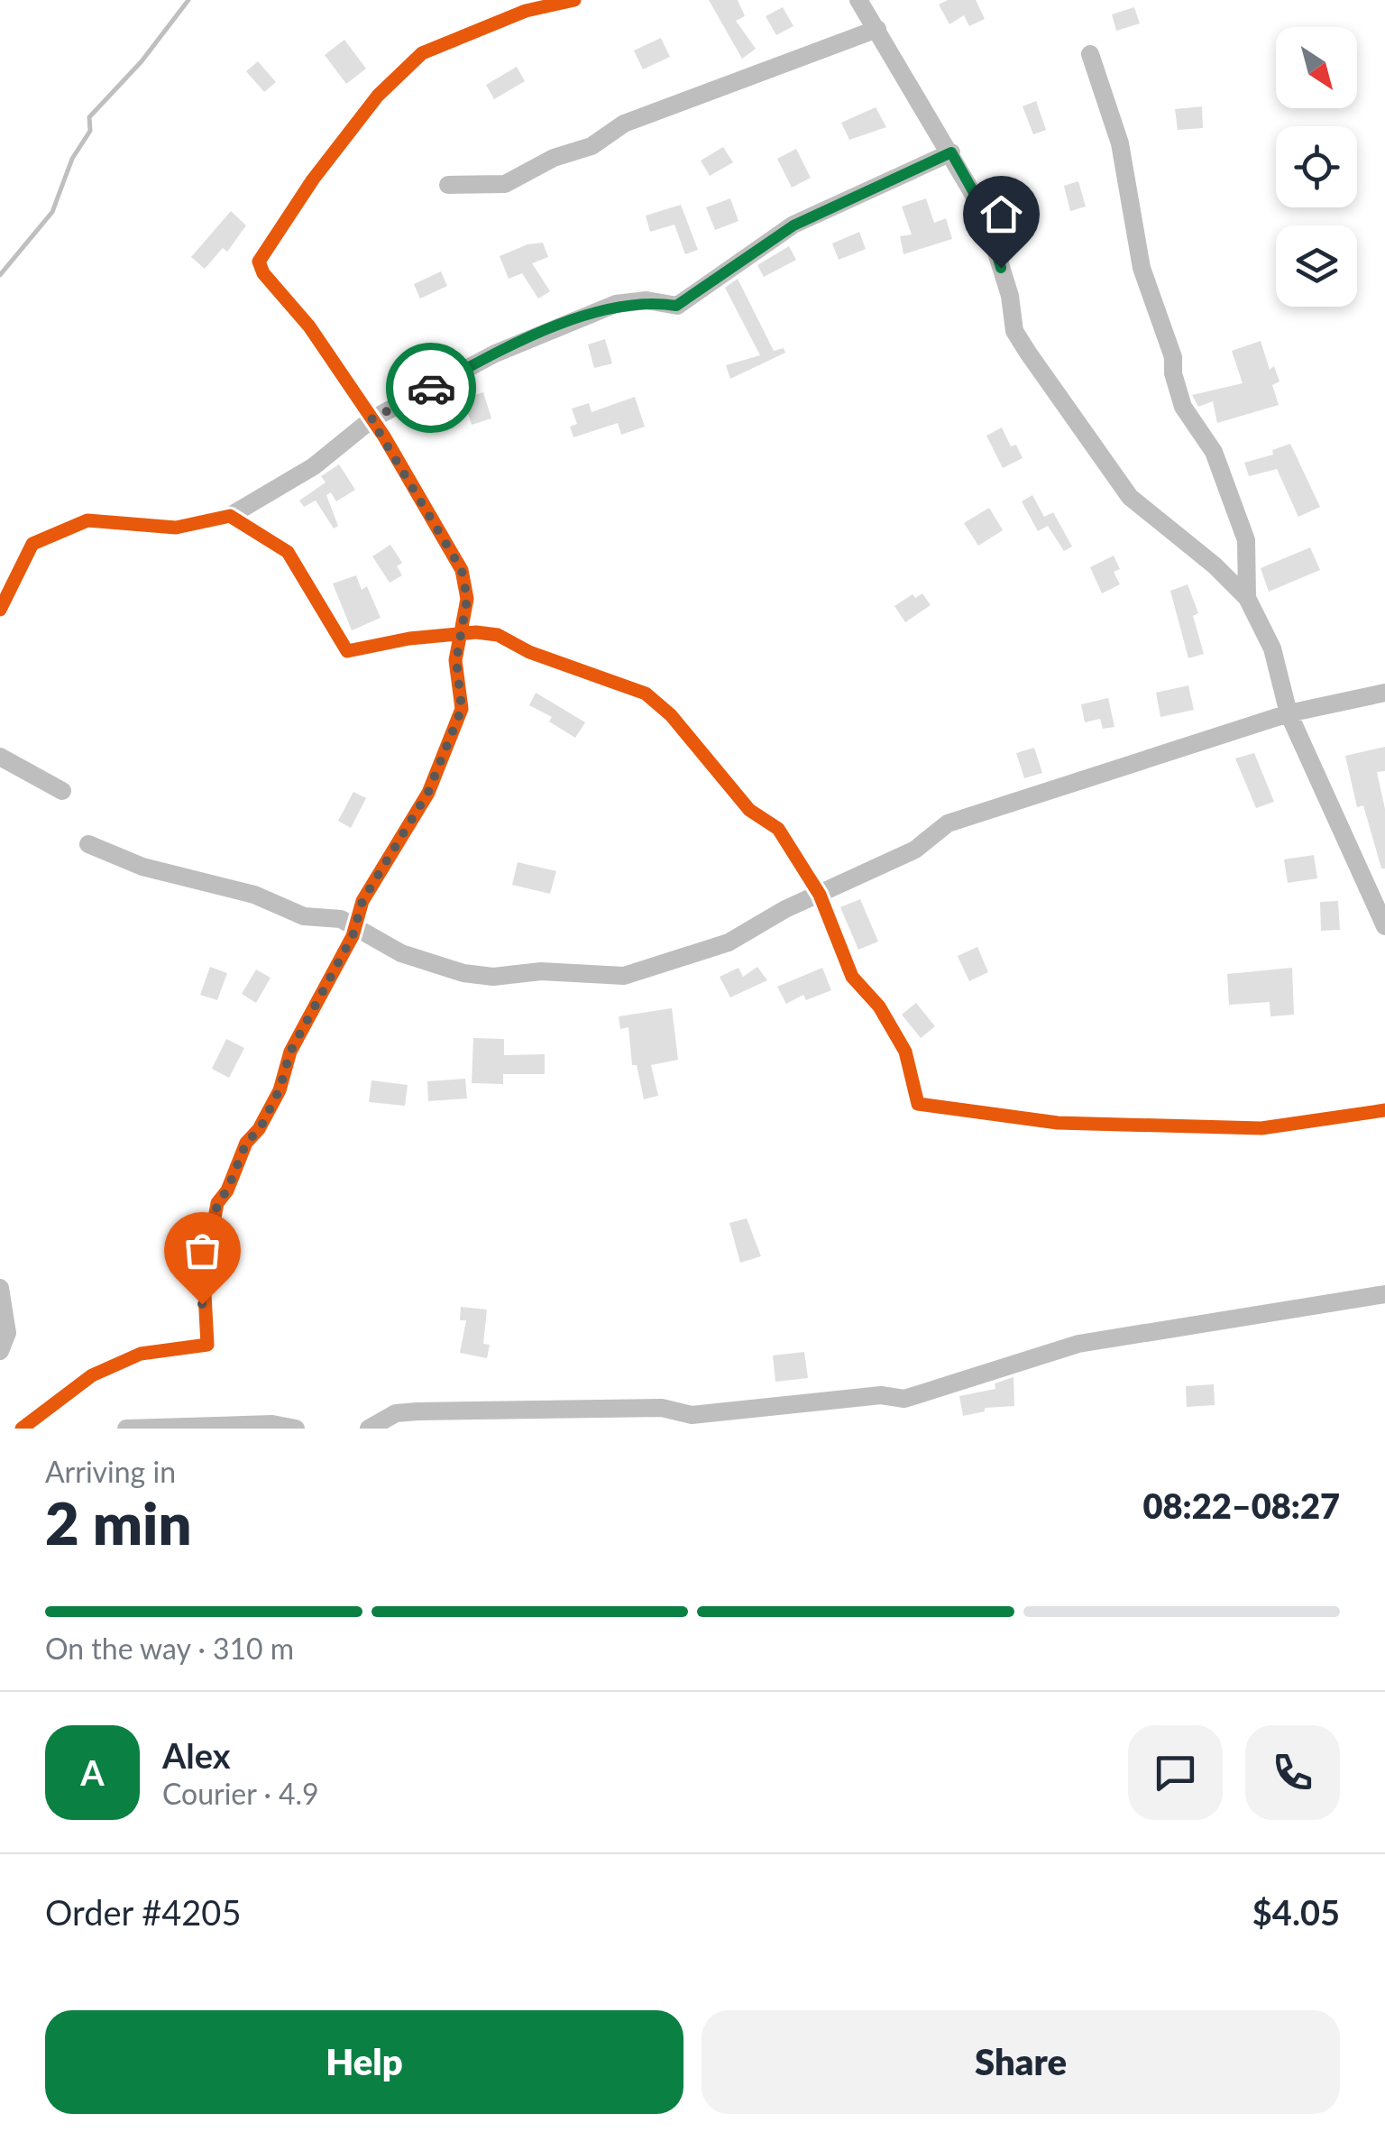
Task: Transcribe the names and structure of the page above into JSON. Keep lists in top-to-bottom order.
{
  "north": "bottom right",
  "page": {
    "heading": ["2 min", "Arriving in", "08:22–08:27"],
    "panel": [
      "Alex",
      "Courier · 4.9",
      "Order #4205",
      "$4.05"
    ],
    "bar": "On the way · 310 m",
    "round": "A",
    "buttons": ["Help", "Share"]
  }
}
